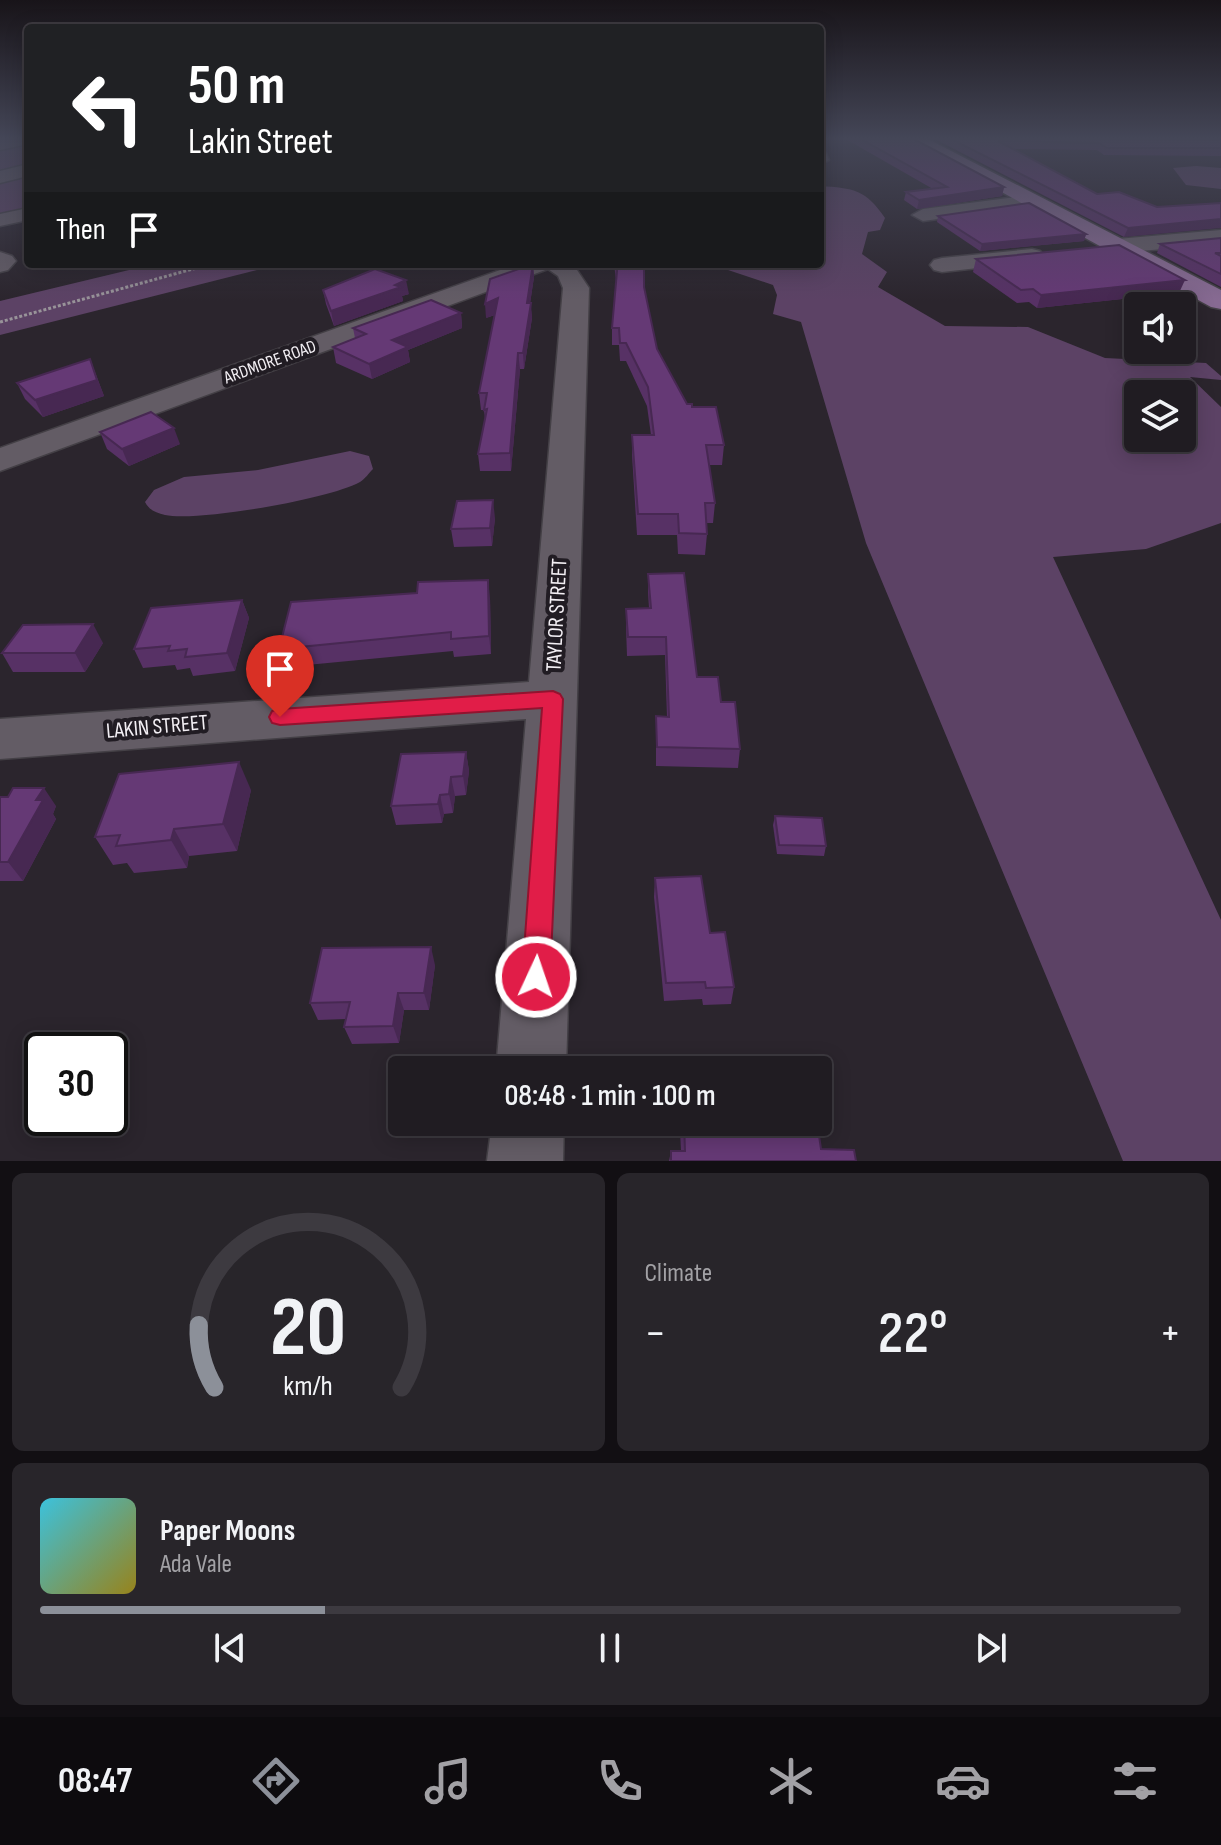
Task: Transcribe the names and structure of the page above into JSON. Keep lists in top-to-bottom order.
{
  "streets": {
    "street": ["ARDMORE ROAD", "TAYLOR STREET", "LAKIN STREET"]
  },
  "crossings": [
    ["TAYLOR STREET", "LAKIN STREET"]
  ],
  "page": {
    "turn": ["50 m", "Lakin Street"],
    "then": "Then",
    "limit": "30",
    "trip": "08:48 · 1 min · 100 m",
    "tile": "Climate",
    "heat": ["−", "22°", "+"],
    "song": ["Paper Moons", "Ada Vale"],
    "tabs": "08:47",
    "gauge": ["20", "km/h"]
  }
}
